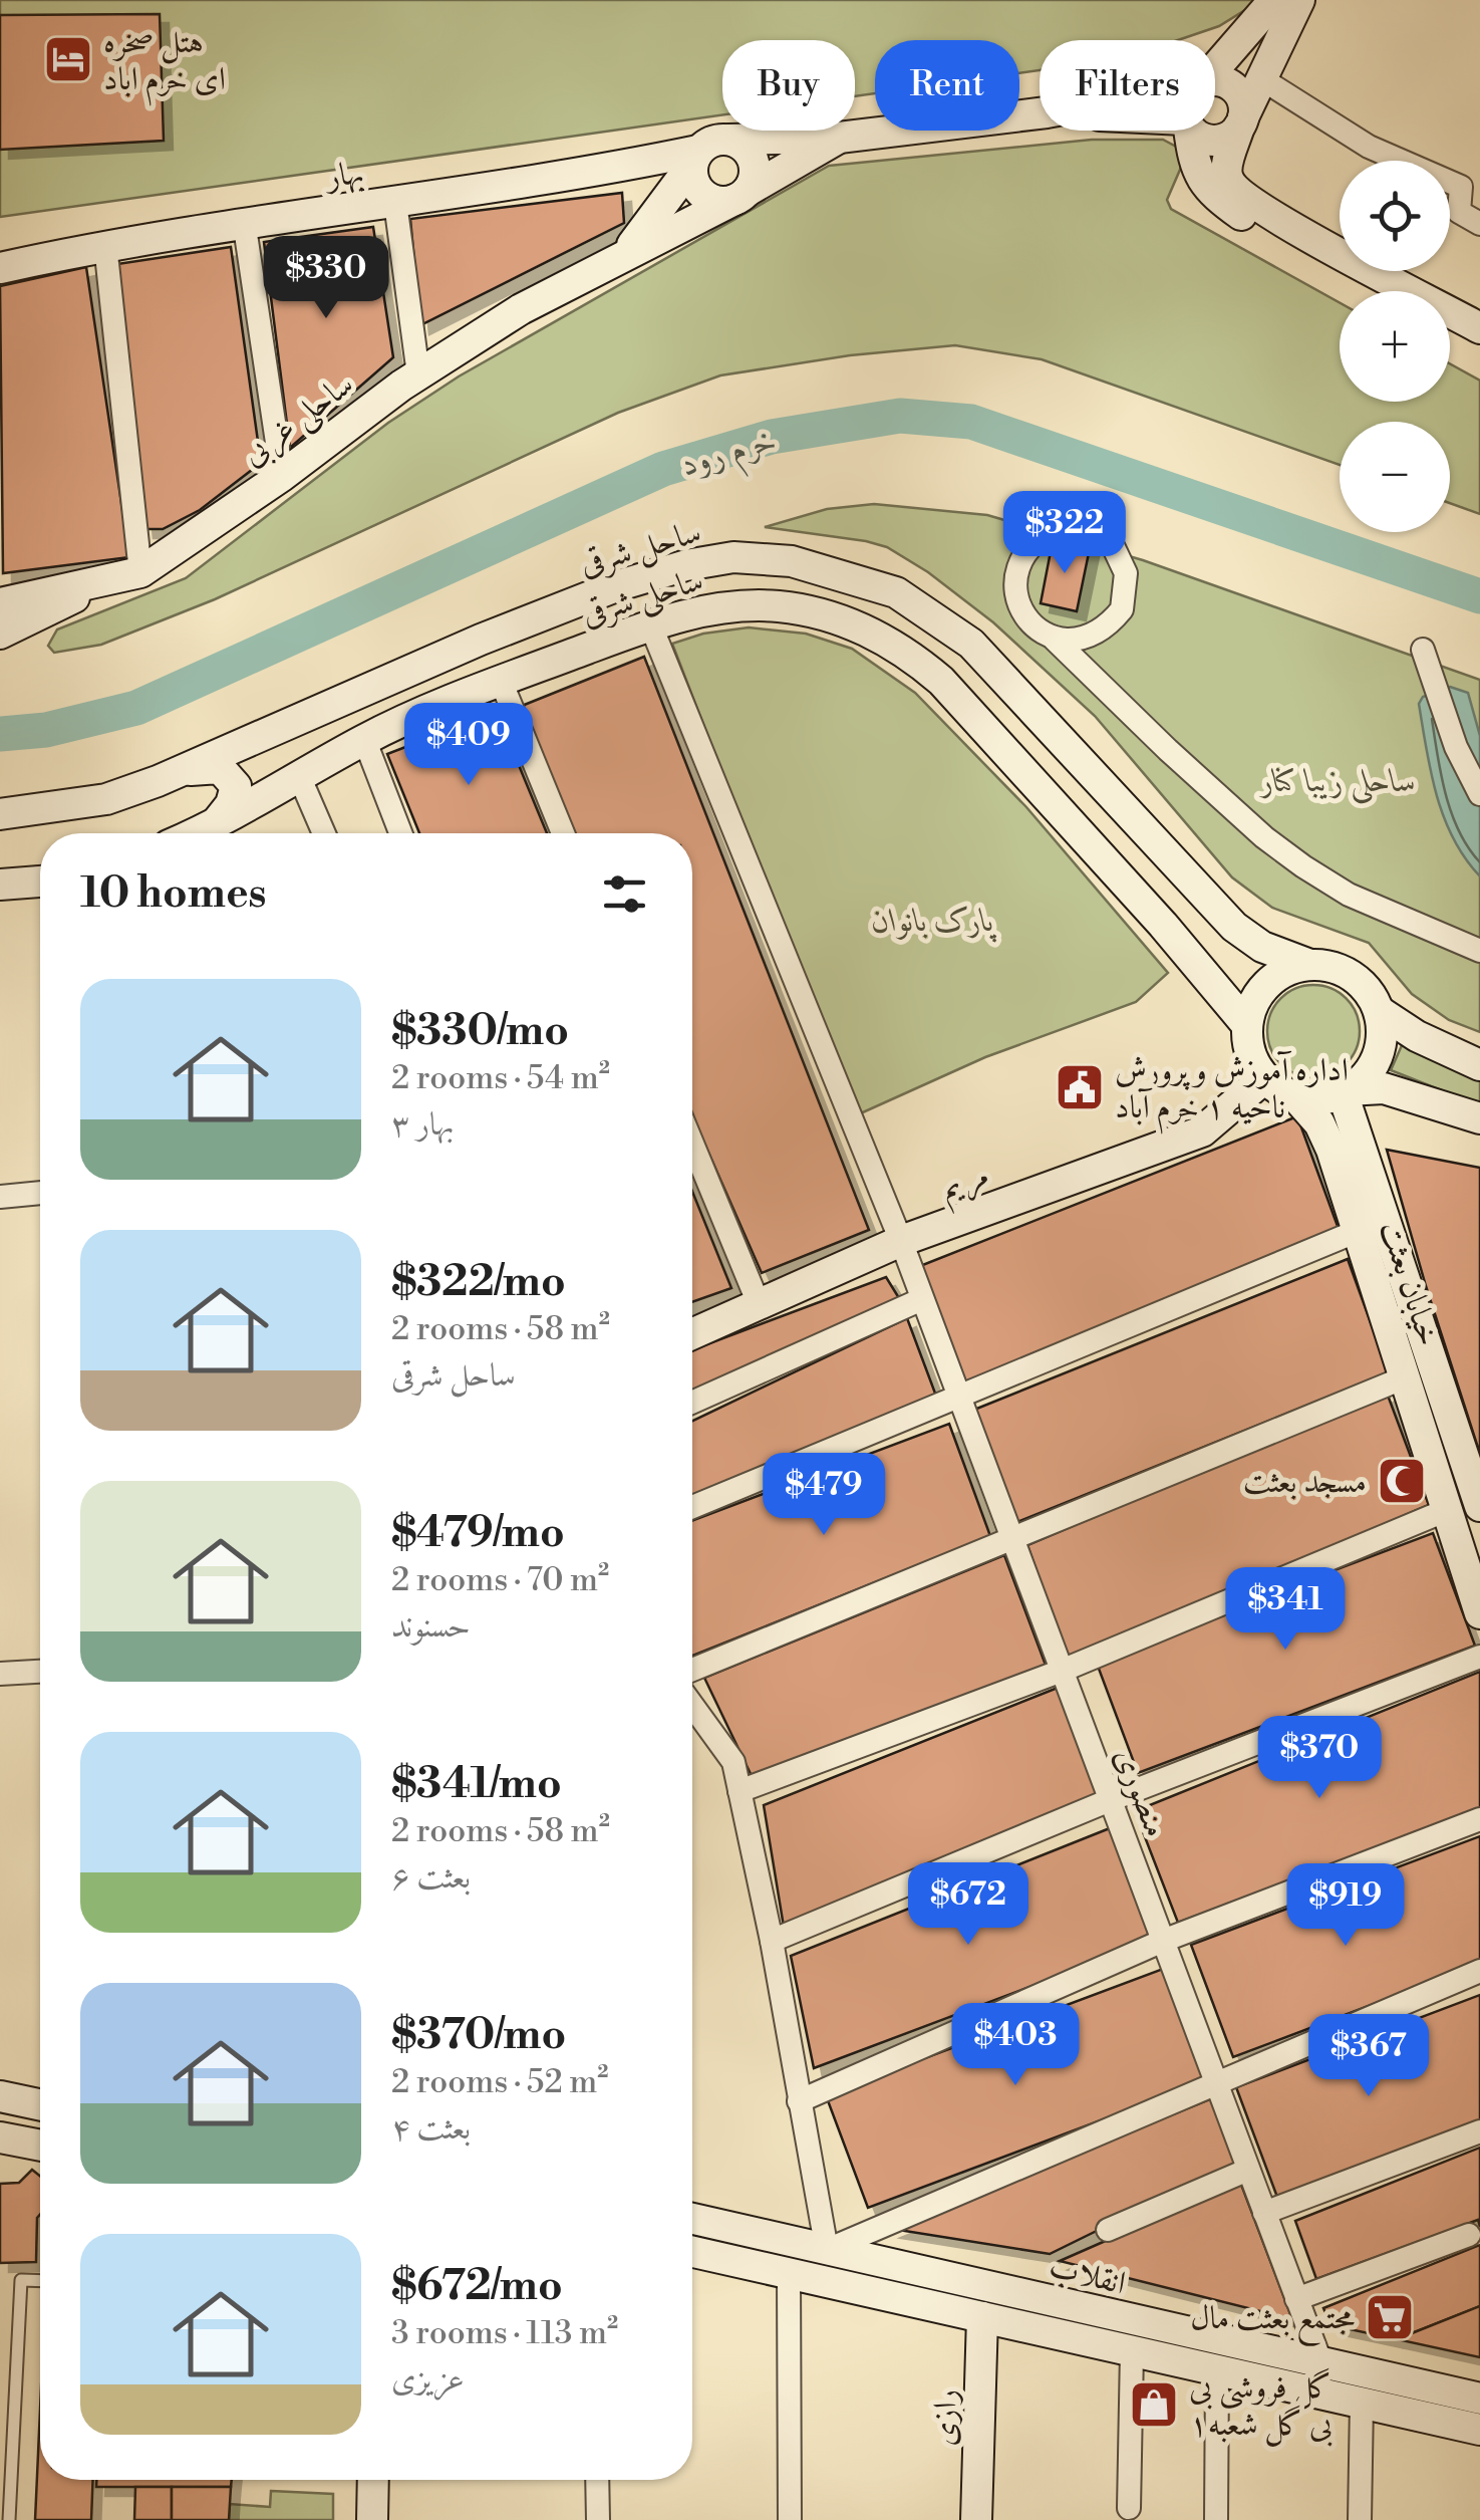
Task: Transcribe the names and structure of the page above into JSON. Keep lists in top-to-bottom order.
{
  "streets": {
    "main road": [
      "بهار",
      "ساحلی غربی",
      "ساحل شرقی",
      "ساحلی شرقی",
      "مریم",
      "خیابان بعثت",
      "انقلاب",
      "رازی"
    ],
    "street": ["منصوری"]
  },
  "crossings": [
    ["بهار", "ساحلی غربی"],
    ["ساحل شرقی", "ساحلی شرقی"],
    ["ساحل شرقی", "مریم"],
    ["ساحل شرقی", "خیابان بعثت"],
    ["ساحلی شرقی", "مریم"],
    ["ساحلی شرقی", "خیابان بعثت"],
    ["ساحلی شرقی", "منصوری"],
    ["مریم", "خیابان بعثت"],
    ["مریم", "منصوری"],
    ["منصوری", "انقلاب"],
    ["انقلاب", "رازی"]
  ],
  "water": ["خرم رود"],
  "parks": ["ساحلی زیبا کنار", "پارک بانوان"],
  "places": {
    "hotel": ["هتل صخره ای خرم اباد"],
    "public building": ["اداره آموزش و پرورش ناحیه ۱ خرم آباد"],
    "mosque": ["مسجد بعثت"],
    "supermarket": ["مجتمع بعثت مال"],
    "shop": ["گل فروشی بی بی گل شعبه۱"]
  },
  "page": {
    "chip": ["Buy", "Rent", "Filters"],
    "map_buttons": ["+", "−"],
    "price": [
      "$330",
      "$322",
      "$409",
      "$479",
      "$341",
      "$370",
      "$672",
      "$919",
      "$403",
      "$367"
    ],
    "heading": "10 homes",
    "list": [
      {
        "name": "$330/mo",
        "note": "2 rooms · 54 m² · بهار ۳"
      },
      {
        "name": "$322/mo",
        "note": "2 rooms · 58 m² · ساحل شرقی"
      },
      {
        "name": "$479/mo",
        "note": "2 rooms · 70 m² · حسنوند"
      },
      {
        "name": "$341/mo",
        "note": "2 rooms · 58 m² · بعثت ۶"
      },
      {
        "name": "$370/mo",
        "note": "2 rooms · 52 m² · بعثت ۴"
      },
      {
        "name": "$672/mo",
        "note": "3 rooms · 113 m² · عزیزی"
      }
    ]
  }
}
